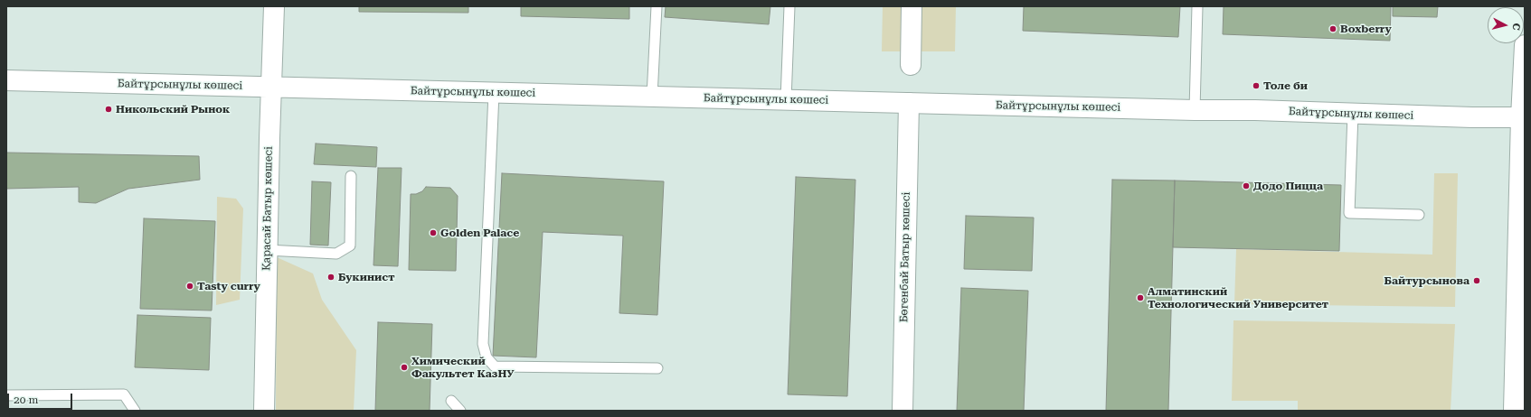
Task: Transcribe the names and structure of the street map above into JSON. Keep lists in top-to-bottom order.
{
  "streets": {
    "main road": ["Байтұрсынұлы көшесі", "Қарасай Батыр көшесі", "Бөгенбай Батыр көшесі"]
  },
  "crossings": [
    ["Байтұрсынұлы көшесі", "Қарасай Батыр көшесі"],
    ["Байтұрсынұлы көшесі", "Бөгенбай Батыр көшесі"]
  ],
  "places": [
    "Boxberry",
    "Толе би",
    "Никольский Рынок",
    "Додо Пицца",
    "Golden Palace",
    "Букинист",
    "Байтурсынова",
    "Tasty curry",
    "Алматинский Технологический Университет",
    "Химический Факультет КазНУ"
  ],
  "scale_bar": "20 m",
  "north": "right"
}
